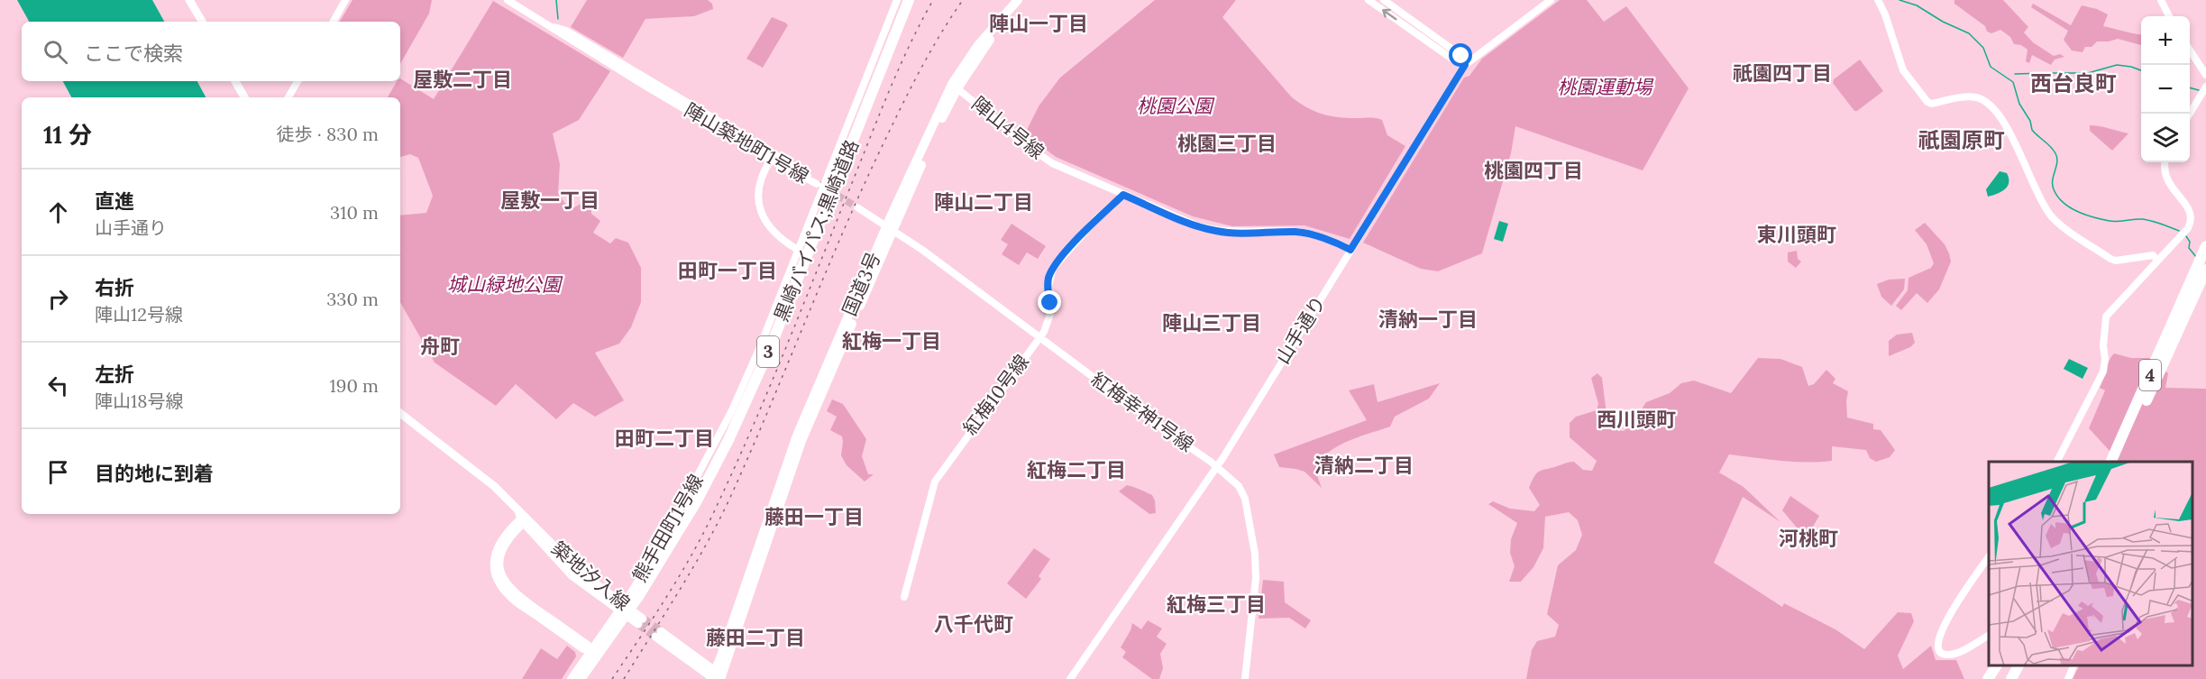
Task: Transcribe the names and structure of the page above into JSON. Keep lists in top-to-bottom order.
{
  "streets": {
    "highway": [
      "黒崎バイパス;黒崎道路",
      "国道3号",
      "3",
      "4"
    ],
    "main road": ["築地汐入線"],
    "street": [
      "陣山4号線",
      "陣山築地町1号線",
      "山手通り",
      "紅梅10号線",
      "紅梅幸神1号線",
      "熊手田町1号線"
    ]
  },
  "crossings": [
    ["陣山4号線", "国道3号"],
    ["陣山4号線", "山手通り"],
    ["陣山4号線", "紅梅10号線"],
    ["黒崎バイパス;黒崎道路", "熊手田町1号線"],
    ["国道3号", "紅梅幸神1号線"],
    ["山手通り", "紅梅幸神1号線"],
    ["紅梅10号線", "紅梅幸神1号線"]
  ],
  "districts": [
    "陣山一丁目",
    "祇園四丁目",
    "屋敷二丁目",
    "西台良町",
    "祇園原町",
    "桃園三丁目",
    "桃園四丁目",
    "屋敷一丁目",
    "陣山二丁目",
    "東川頭町",
    "田町一丁目",
    "清納一丁目",
    "陣山三丁目",
    "紅梅一丁目",
    "舟町",
    "西川頭町",
    "田町二丁目",
    "清納二丁目",
    "紅梅二丁目",
    "藤田一丁目",
    "河桃町",
    "紅梅三丁目",
    "八千代町",
    "藤田二丁目"
  ],
  "parks": ["桃園運動場", "桃園公園", "城山緑地公園"],
  "page": {
    "map_buttons": ["+", "−"],
    "search": "ここで検索",
    "heading": ["11 分", "徒歩 · 830 m"],
    "list": [
      ["直進", "山手通り", "310 m"],
      ["右折", "陣山12号線", "330 m"],
      ["左折", "陣山18号線", "190 m"],
      "目的地に到着"
    ]
  }
}
